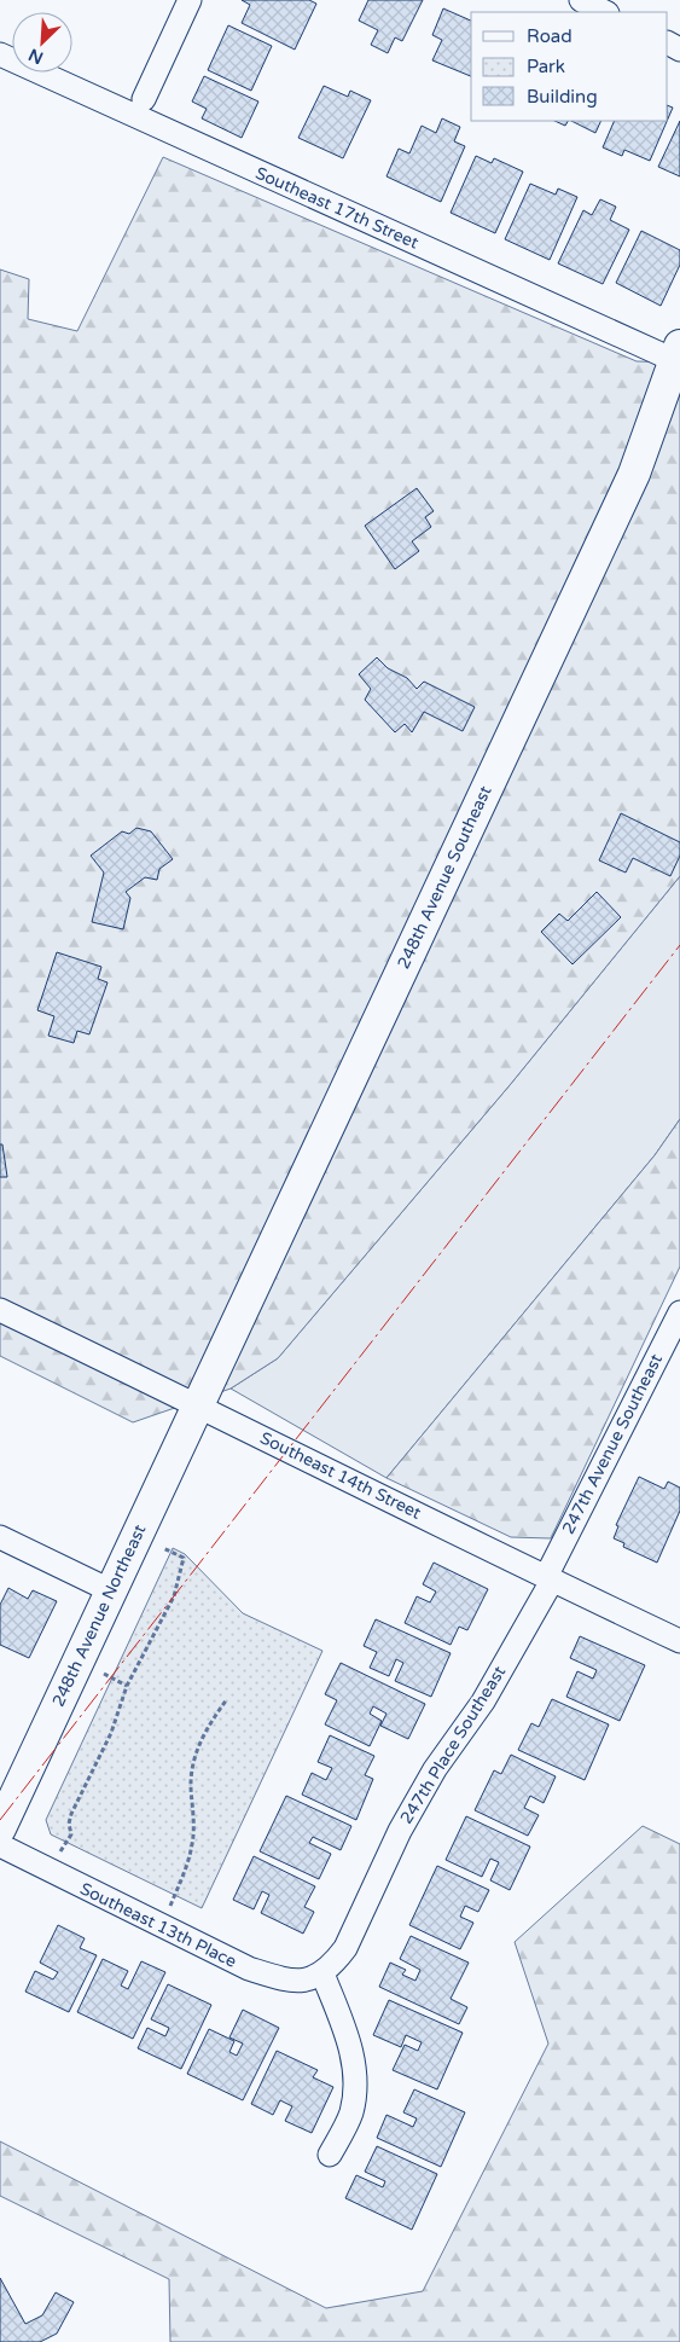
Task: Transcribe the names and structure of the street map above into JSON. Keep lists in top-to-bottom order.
{
  "streets": {
    "street": [
      "Southeast 17th Street",
      "248th Avenue Southeast",
      "247th Avenue Southeast",
      "Southeast 14th Street",
      "248th Avenue Northeast",
      "247th Place Southeast",
      "Southeast 13th Place"
    ]
  },
  "crossings": [
    ["Southeast 17th Street", "248th Avenue Southeast"],
    ["248th Avenue Southeast", "Southeast 14th Street"],
    ["248th Avenue Southeast", "248th Avenue Northeast"],
    ["247th Avenue Southeast", "Southeast 14th Street"],
    ["247th Avenue Southeast", "247th Place Southeast"],
    ["Southeast 14th Street", "248th Avenue Northeast"],
    ["Southeast 14th Street", "247th Place Southeast"],
    ["247th Place Southeast", "Southeast 13th Place"]
  ],
  "legend": ["Road", "Park", "Building"],
  "north": "bottom left"
}
